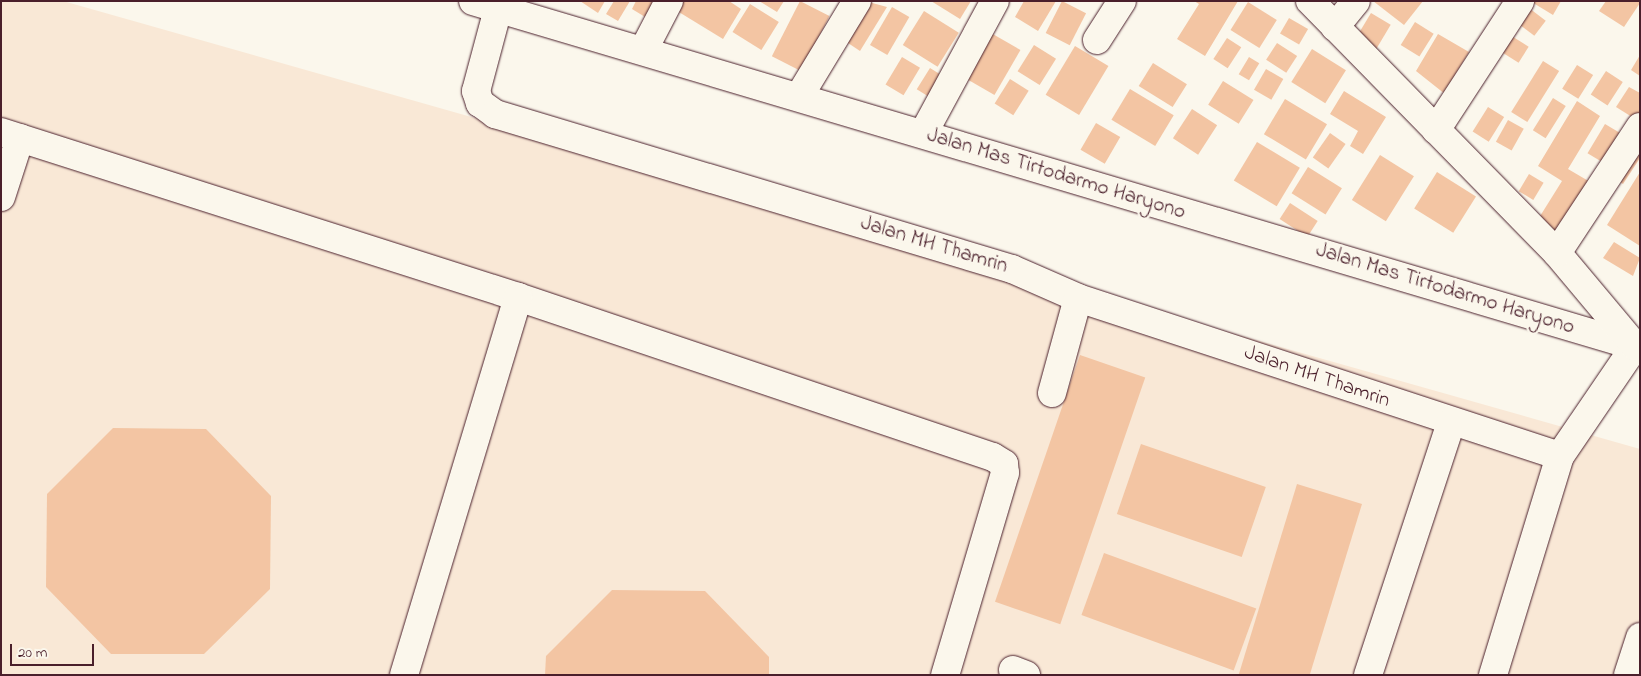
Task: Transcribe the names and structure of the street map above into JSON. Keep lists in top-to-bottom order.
{
  "streets": {
    "street": ["Jalan Mas Tirtodarmo Haryono", "Jalan MH Thamrin"]
  },
  "crossings": [
    ["Jalan Mas Tirtodarmo Haryono", "Jalan MH Thamrin"]
  ],
  "scale_bar": "20 m"
}
